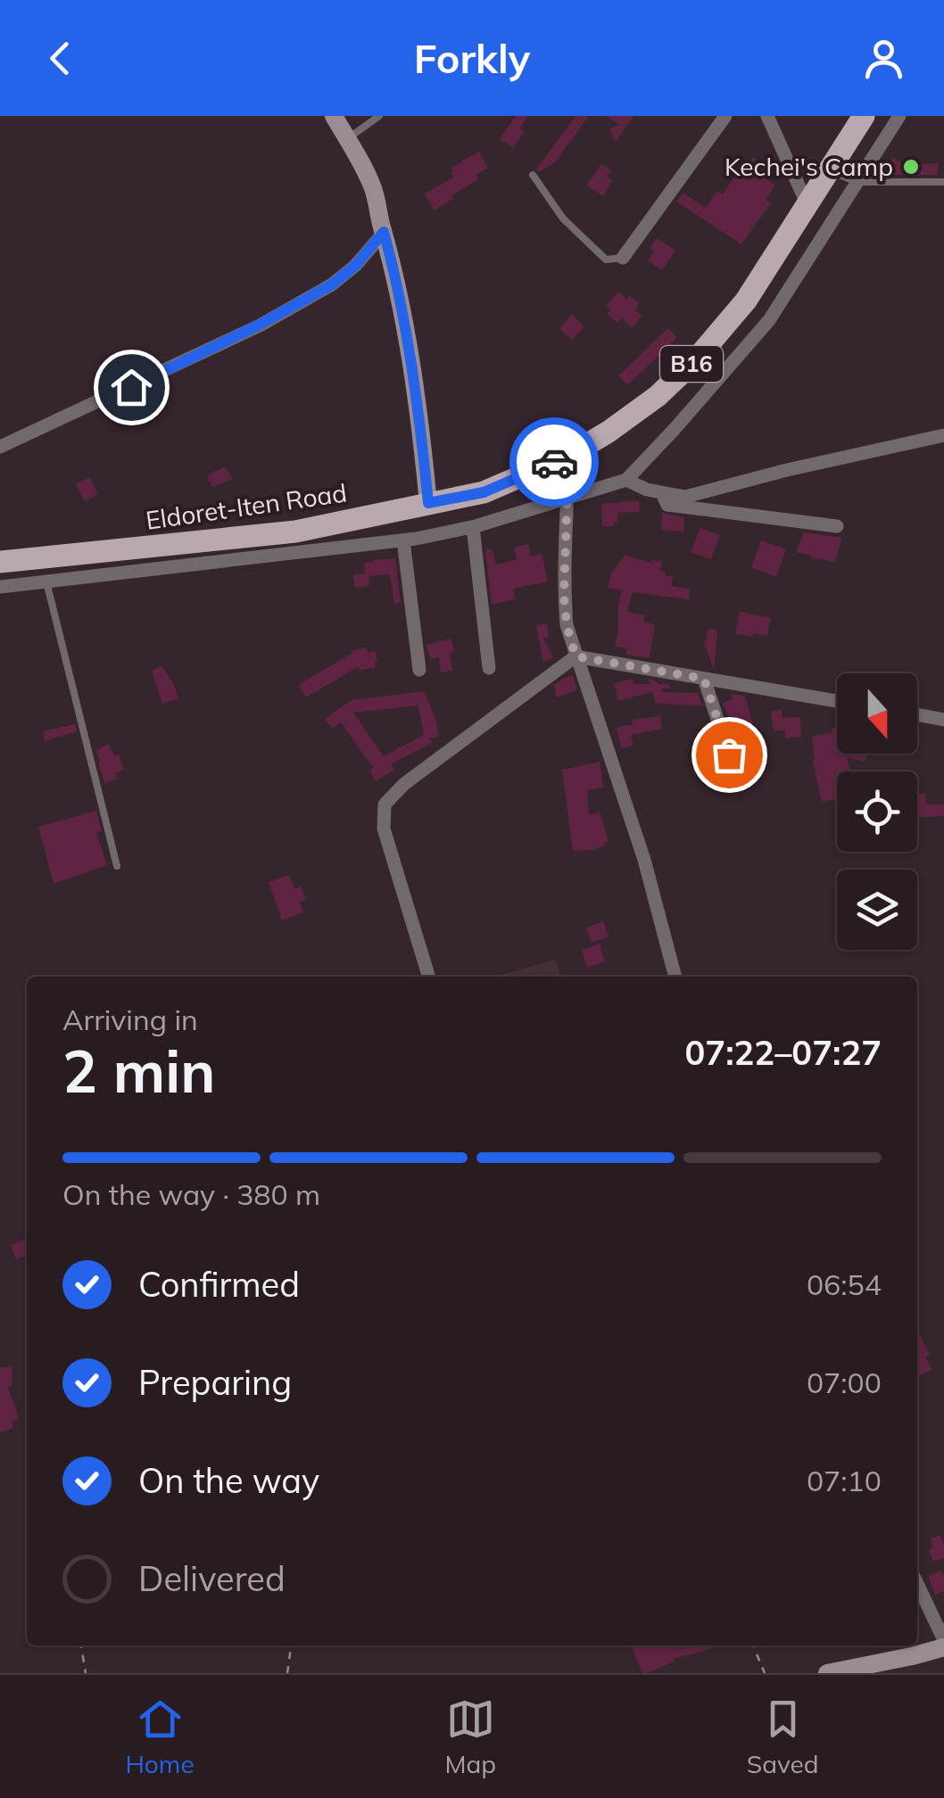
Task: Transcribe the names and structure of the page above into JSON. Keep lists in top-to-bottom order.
{
  "streets": {
    "main road": ["B16", "Eldoret-Iten Road"]
  },
  "places": ["Kechei's Camp"],
  "north": "bottom",
  "page": {
    "header": "Forkly",
    "heading": ["2 min", "Arriving in", "07:22–07:27"],
    "bar": "On the way · 380 m",
    "list": [
      ["Confirmed", "06:54"],
      ["Preparing", "07:00"],
      ["On the way", "07:10"],
      "Delivered"
    ],
    "tabs": ["Home", "Map", "Saved"]
  }
}
